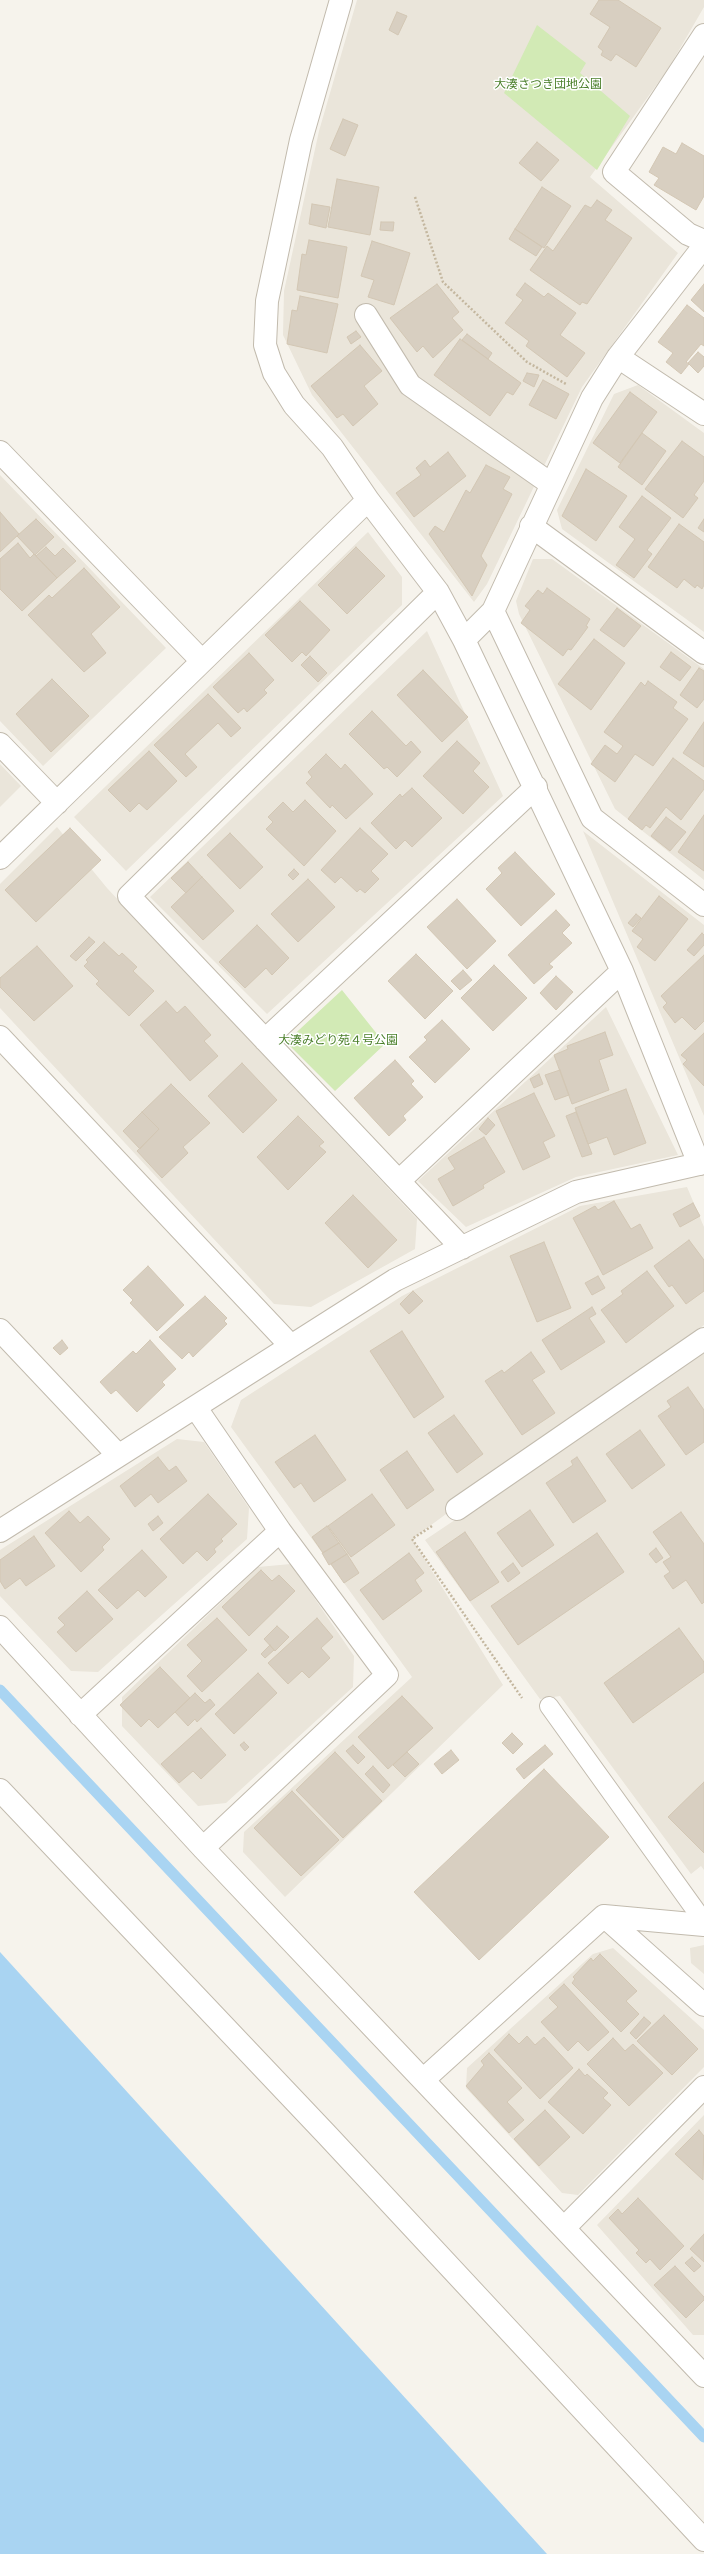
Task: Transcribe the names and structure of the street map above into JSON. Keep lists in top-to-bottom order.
{
  "parks": ["大湊さつき団地公園", "大湊みどり苑４号公園"]
}
